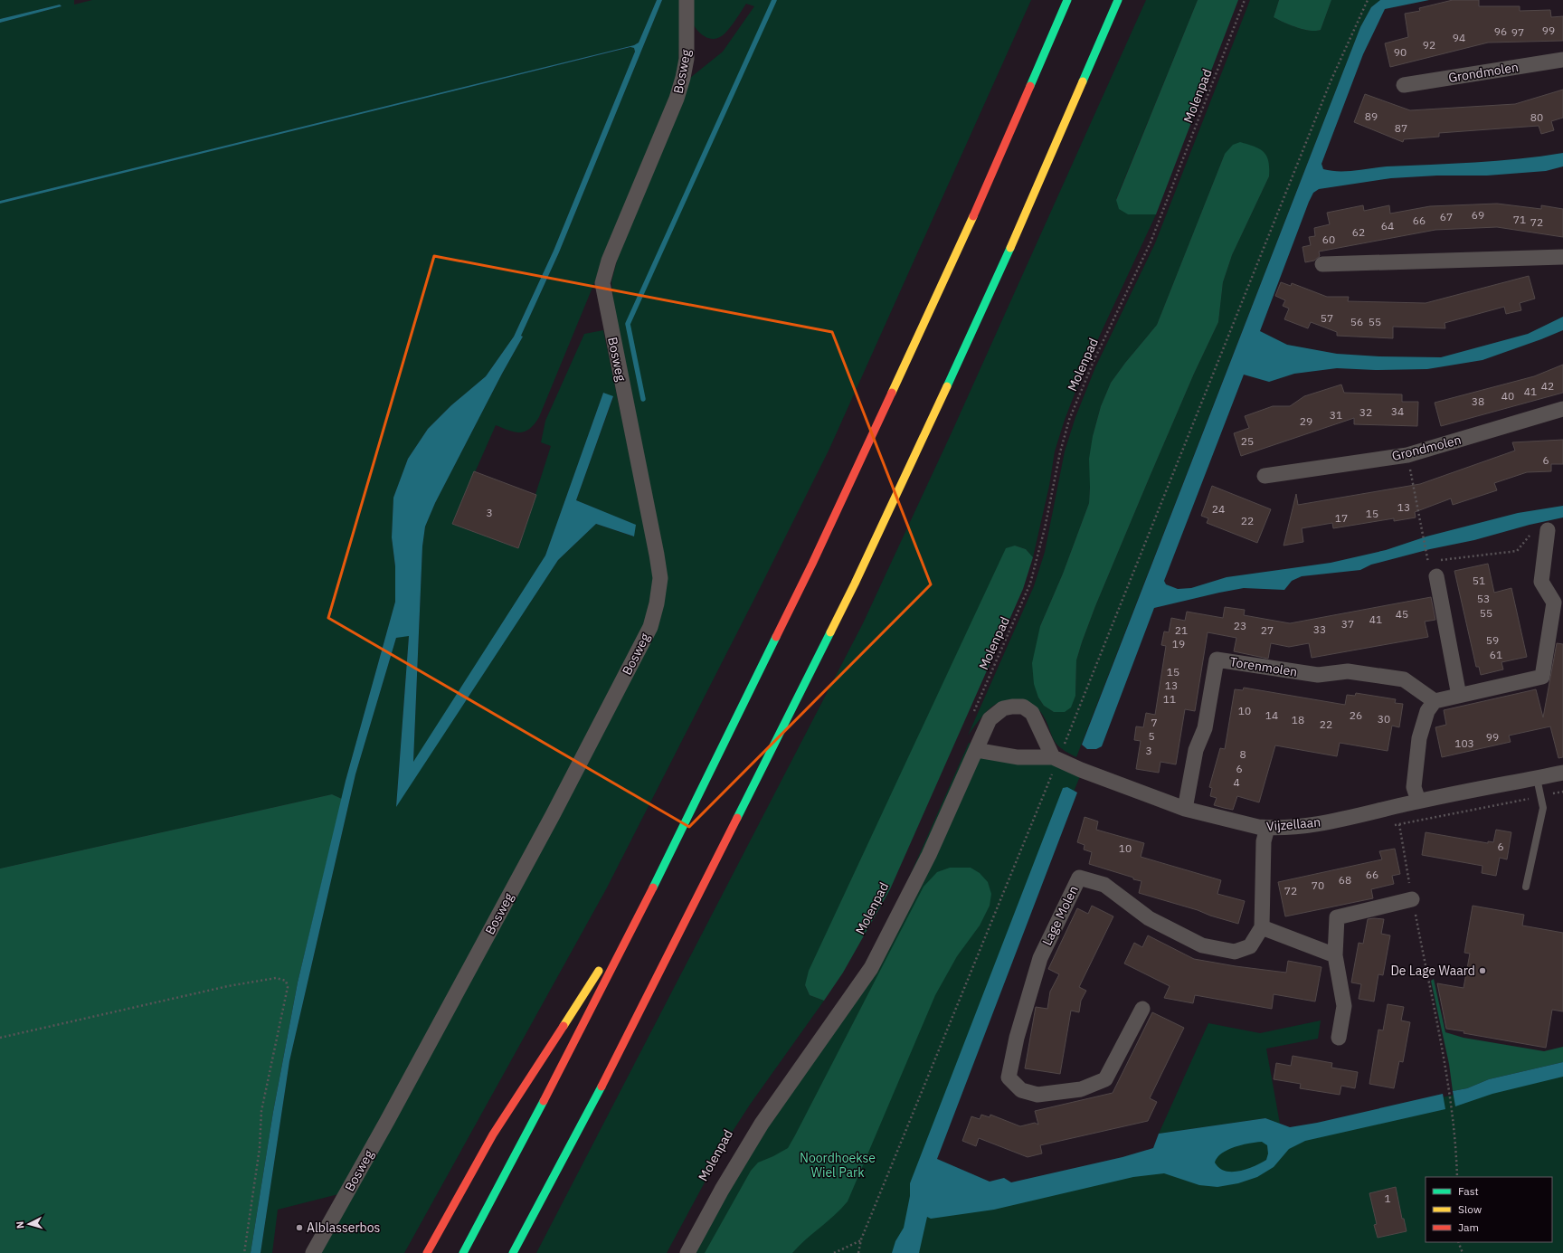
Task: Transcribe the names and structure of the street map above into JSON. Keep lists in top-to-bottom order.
{
  "streets": {
    "street": [
      "Bosweg",
      "Grondmolen",
      "Torenmolen",
      "Vijzellaan",
      "Lage Molen"
    ],
    "path": ["Molenpad"]
  },
  "crossings": [
    ["Torenmolen", "Vijzellaan"]
  ],
  "parks": ["Noordhoekse Wiel Park"],
  "places": ["De Lage Waard", "Alblasserbos"],
  "house_numbers": [
    "99",
    "96",
    "97",
    "94",
    "92",
    "90",
    "89",
    "80",
    "87",
    "69",
    "67",
    "71",
    "66",
    "72",
    "64",
    "62",
    "60",
    "57",
    "56",
    "55",
    "42",
    "41",
    "40",
    "38",
    "34",
    "32",
    "31",
    "29",
    "25",
    "6",
    "13",
    "24",
    "3",
    "15",
    "17",
    "22",
    "51",
    "53",
    "55",
    "45",
    "41",
    "37",
    "23",
    "33",
    "21",
    "27",
    "59",
    "19",
    "61",
    "15",
    "13",
    "11",
    "10",
    "14",
    "26",
    "30",
    "18",
    "7",
    "22",
    "5",
    "99",
    "103",
    "3",
    "8",
    "6",
    "4",
    "6",
    "10",
    "66",
    "68",
    "70",
    "72",
    "1"
  ],
  "legend": ["Fast", "Slow", "Jam"],
  "north": "left"
}
